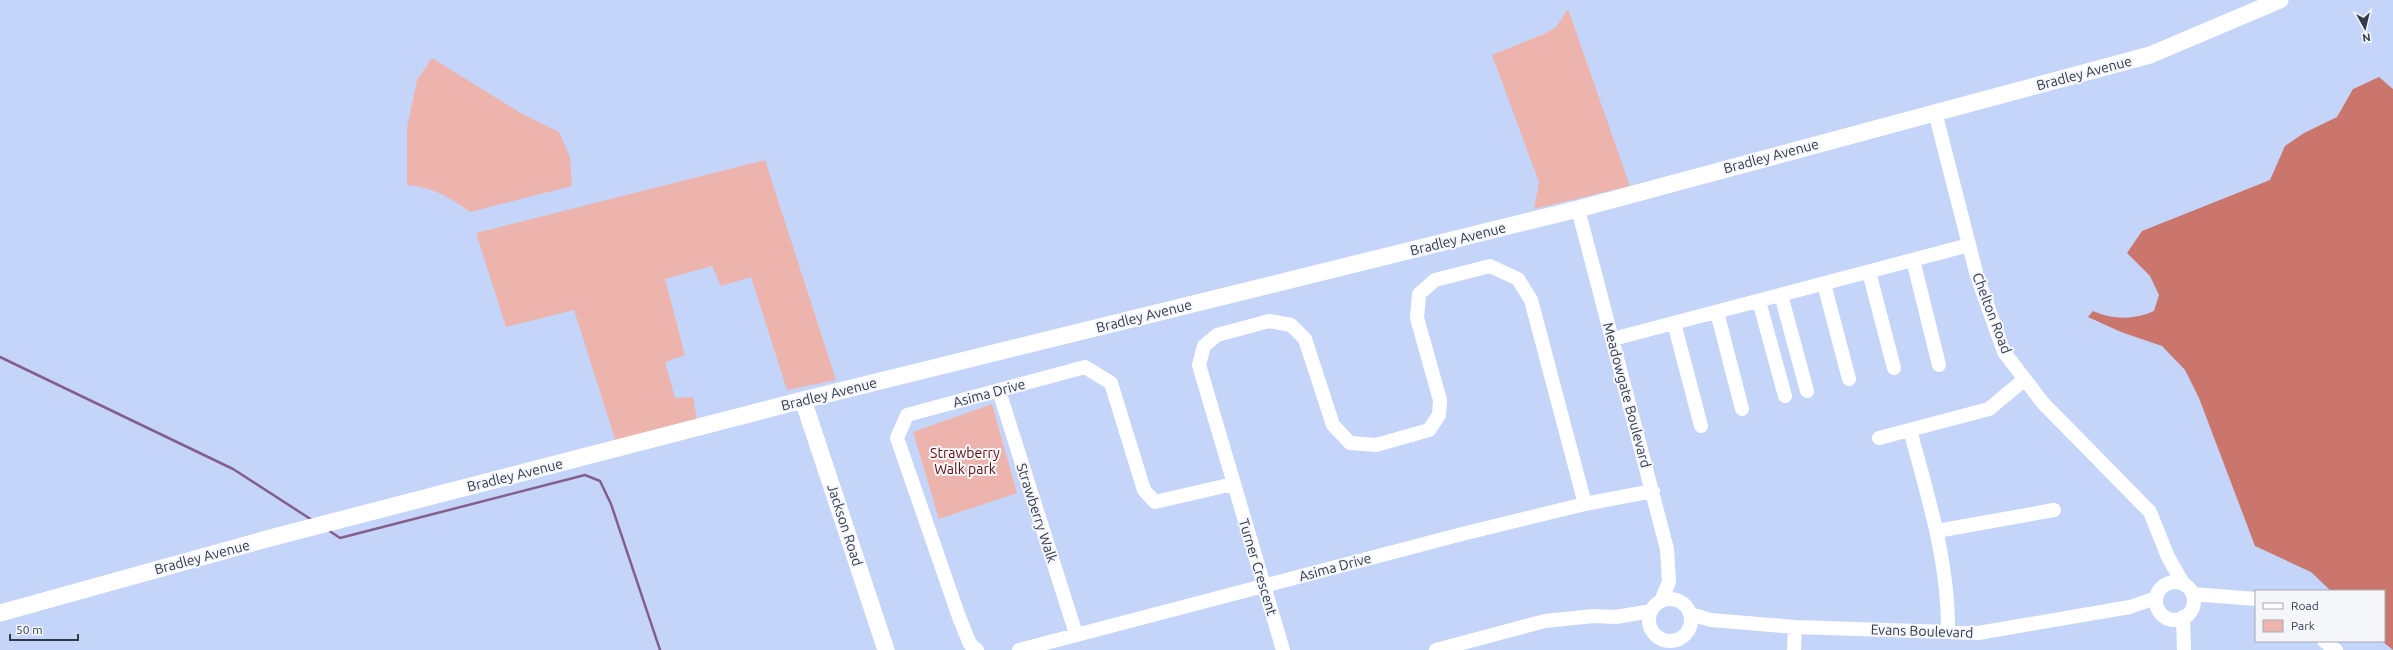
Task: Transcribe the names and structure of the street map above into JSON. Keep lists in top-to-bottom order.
{
  "streets": {
    "main road": ["Bradley Avenue", "Jackson Road"],
    "street": [
      "Chelton Road",
      "Asima Drive",
      "Meadowgate Boulevard",
      "Strawberry Walk",
      "Turner Crescent",
      "Evans Boulevard"
    ]
  },
  "crossings": [
    ["Bradley Avenue", "Chelton Road"],
    ["Bradley Avenue", "Meadowgate Boulevard"],
    ["Bradley Avenue", "Jackson Road"],
    ["Chelton Road", "Evans Boulevard"],
    ["Asima Drive", "Meadowgate Boulevard"],
    ["Asima Drive", "Strawberry Walk"],
    ["Asima Drive", "Turner Crescent"],
    ["Meadowgate Boulevard", "Evans Boulevard"]
  ],
  "parks": ["Strawberry Walk park"],
  "legend": ["Road", "Park"],
  "scale_bar": "50 m",
  "north": "bottom"
}
